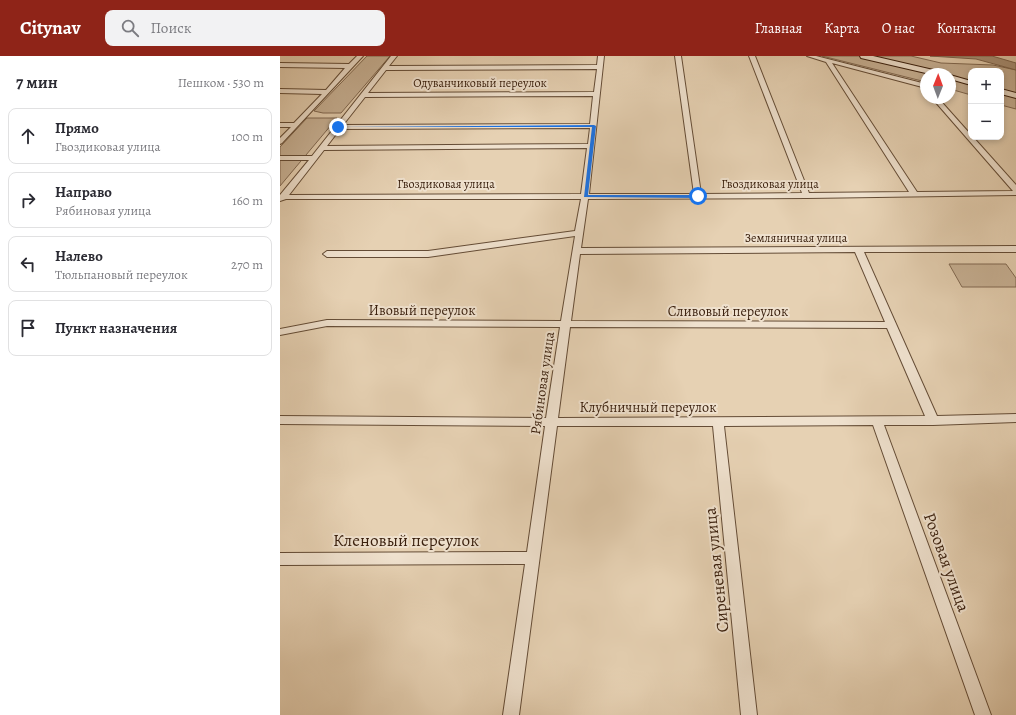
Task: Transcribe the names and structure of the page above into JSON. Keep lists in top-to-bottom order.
{
  "streets": {
    "street": [
      "Одуванчиковый переулок",
      "Гвоздиковая улица",
      "Земляничная улица",
      "Ивовый переулок",
      "Сливовый переулок",
      "Рябиновая улица",
      "Клубничный переулок",
      "Кленовый переулок",
      "Розовая улица",
      "Сиреневая улица"
    ]
  },
  "crossings": [
    ["Одуванчиковый переулок", "Рябиновая улица"],
    ["Гвоздиковая улица", "Рябиновая улица"],
    ["Земляничная улица", "Рябиновая улица"],
    ["Ивовый переулок", "Сливовый переулок"],
    ["Ивовый переулок", "Рябиновая улица"],
    ["Сливовый переулок", "Рябиновая улица"],
    ["Рябиновая улица", "Клубничный переулок"],
    ["Рябиновая улица", "Кленовый переулок"],
    ["Клубничный переулок", "Розовая улица"],
    ["Клубничный переулок", "Сиреневая улица"]
  ],
  "north": "top",
  "page": {
    "header": "Citynav",
    "search": "Поиск",
    "nav": [
      "Главная",
      "Карта",
      "О нас",
      "Контакты"
    ],
    "heading": ["7 мин", "Пешком · 530 m"],
    "map_buttons": ["+", "−"],
    "list": [
      ["Прямо", "Гвоздиковая улица", "100 m"],
      ["Направо", "Рябиновая улица", "160 m"],
      ["Налево", "Тюльпановый переулок", "270 m"],
      "Пункт назначения"
    ]
  }
}
